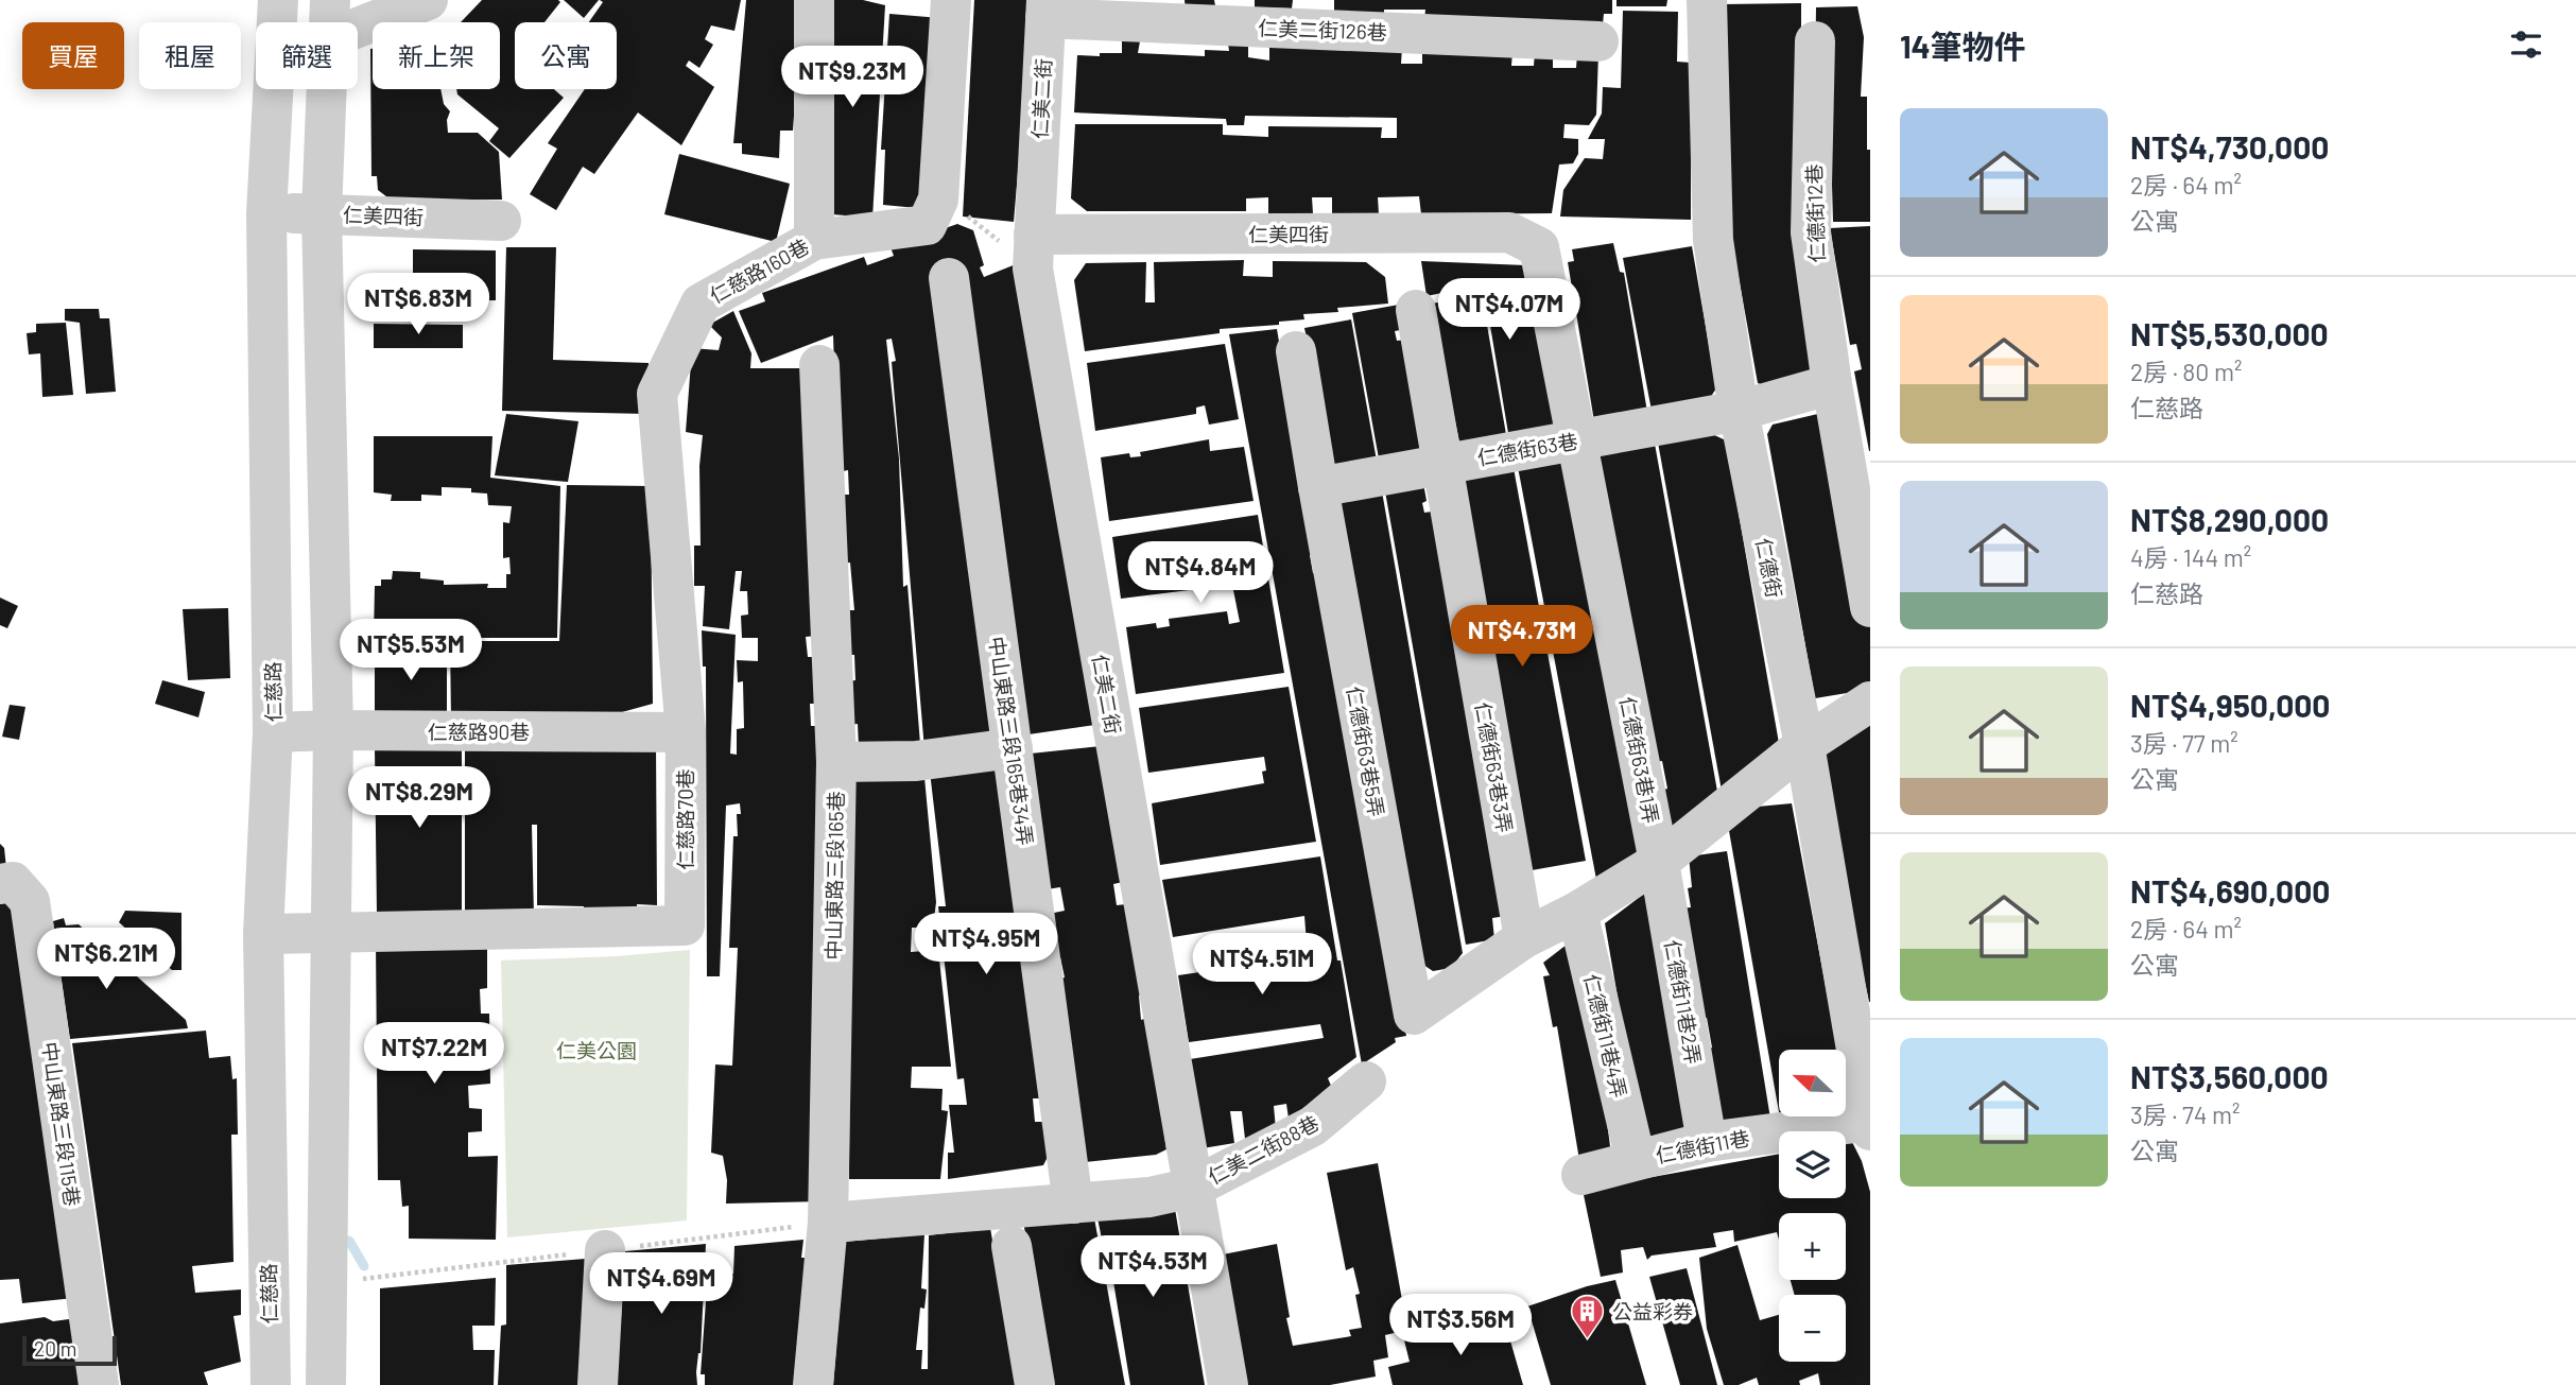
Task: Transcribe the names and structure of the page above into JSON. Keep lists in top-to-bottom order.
{
  "streets": {
    "street": [
      "仁美二街126巷",
      "仁美二街",
      "仁德街12巷",
      "仁美四街",
      "仁慈路160巷",
      "仁德街63巷",
      "仁德街",
      "仁慈路",
      "仁慈路90巷",
      "中山東路三段165巷34弄",
      "仁德街63巷5弄",
      "仁德街63巷1弄",
      "仁德街63巷3弄",
      "仁慈路70巷",
      "中山東路三段165巷",
      "仁德街11巷2弄",
      "仁德街11巷4弄",
      "中山東路三段115巷",
      "仁德街11巷",
      "仁美二街88巷"
    ]
  },
  "crossings": [
    ["仁美二街126巷", "仁美二街"],
    ["仁美二街", "仁美四街"],
    ["仁美二街", "仁美二街88巷"],
    ["仁美四街", "仁慈路"],
    ["仁美四街", "仁德街63巷1弄"],
    ["仁慈路160巷", "仁慈路70巷"],
    ["仁德街63巷", "仁德街"],
    ["仁德街63巷", "仁德街63巷5弄"],
    ["仁德街63巷", "仁德街63巷1弄"],
    ["仁德街63巷", "仁德街63巷3弄"],
    ["仁德街", "仁德街11巷"],
    ["仁慈路", "仁慈路90巷"],
    ["仁慈路", "仁慈路70巷"],
    ["仁慈路90巷", "仁慈路70巷"],
    ["中山東路三段165巷34弄", "仁美二街88巷"],
    ["仁德街63巷5弄", "仁德街63巷3弄"],
    ["仁德街63巷1弄", "仁德街11巷2弄"],
    ["中山東路三段165巷", "仁美二街88巷"],
    ["仁德街11巷2弄", "仁德街11巷"],
    ["仁德街11巷4弄", "仁德街11巷"]
  ],
  "parks": ["仁美公園"],
  "places": {
    "building": ["公益彩券"]
  },
  "scale_bar": "20 m",
  "north": "top left",
  "page": {
    "heading": "14筆物件",
    "chip": [
      "買屋",
      "租屋",
      "篩選",
      "新上架",
      "公寓"
    ],
    "price": [
      "NT$9.23M",
      "NT$6.83M",
      "NT$4.07M",
      "NT$4.84M",
      "NT$4.73M",
      "NT$5.53M",
      "NT$8.29M",
      "NT$4.95M",
      "NT$6.21M",
      "NT$4.51M",
      "NT$7.22M",
      "NT$4.53M",
      "NT$4.69M",
      "NT$3.56M"
    ],
    "list": [
      {
        "name": "NT$4,730,000",
        "note": "2房 · 64 m² · 公寓"
      },
      {
        "name": "NT$5,530,000",
        "note": "2房 · 80 m² · 仁慈路"
      },
      {
        "name": "NT$8,290,000",
        "note": "4房 · 144 m² · 仁慈路"
      },
      {
        "name": "NT$4,950,000",
        "note": "3房 · 77 m² · 公寓"
      },
      {
        "name": "NT$4,690,000",
        "note": "2房 · 64 m² · 公寓"
      },
      {
        "name": "NT$3,560,000",
        "note": "3房 · 74 m² · 公寓"
      }
    ],
    "map_buttons": ["+", "−"],
    "scale": "20 m"
  }
}
